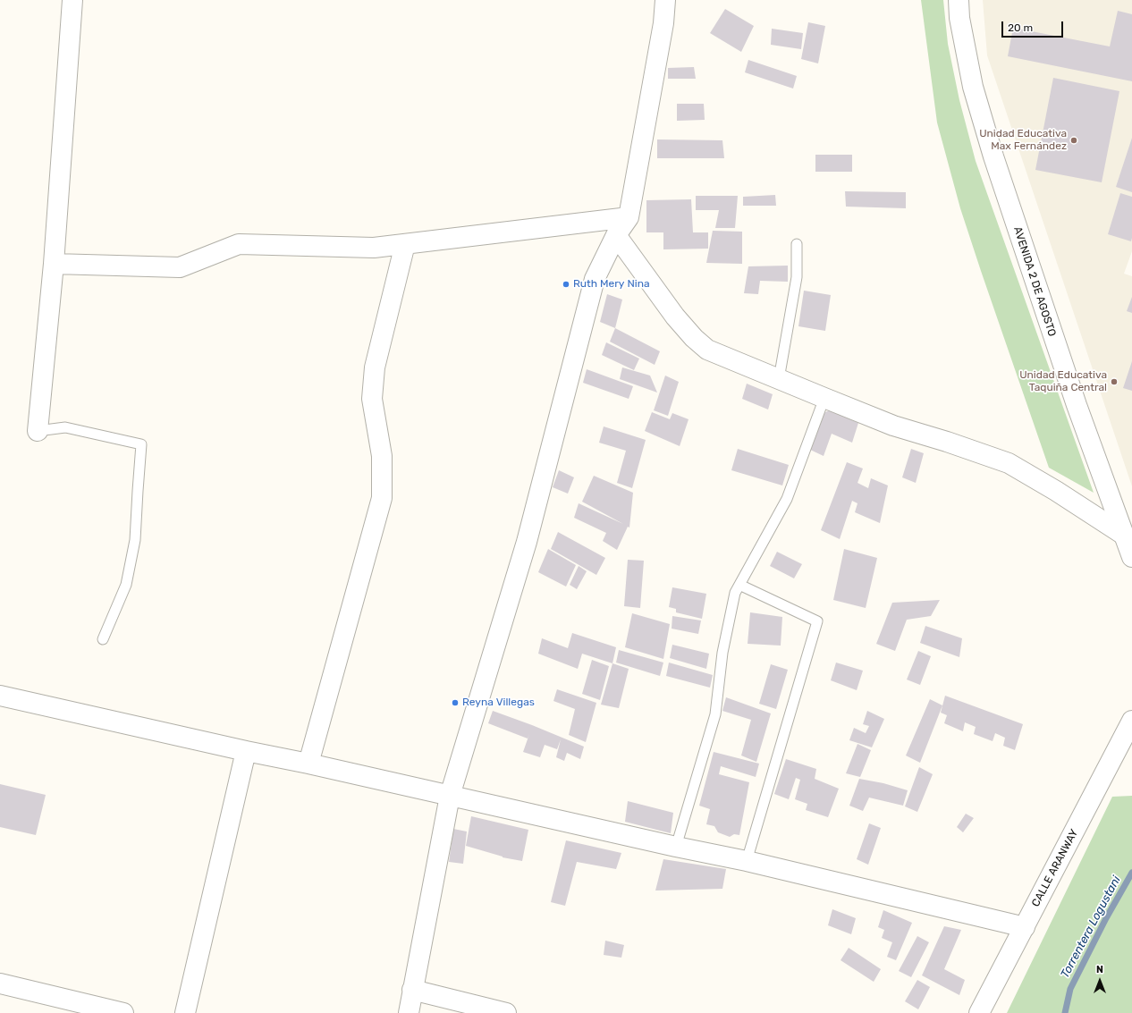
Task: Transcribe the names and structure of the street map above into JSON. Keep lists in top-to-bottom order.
{
  "streets": {
    "street": ["AVENIDA 2 DE AGOSTO", "CALLE ARANWAY"]
  },
  "water": ["Torrentera Logustani"],
  "places": [
    "Unidad Educativa Max Fernández",
    "Ruth Mery Nina",
    "Unidad Educativa Taquiña Central",
    "Reyna Villegas"
  ],
  "scale_bar": "20 m",
  "north": "top"
}
